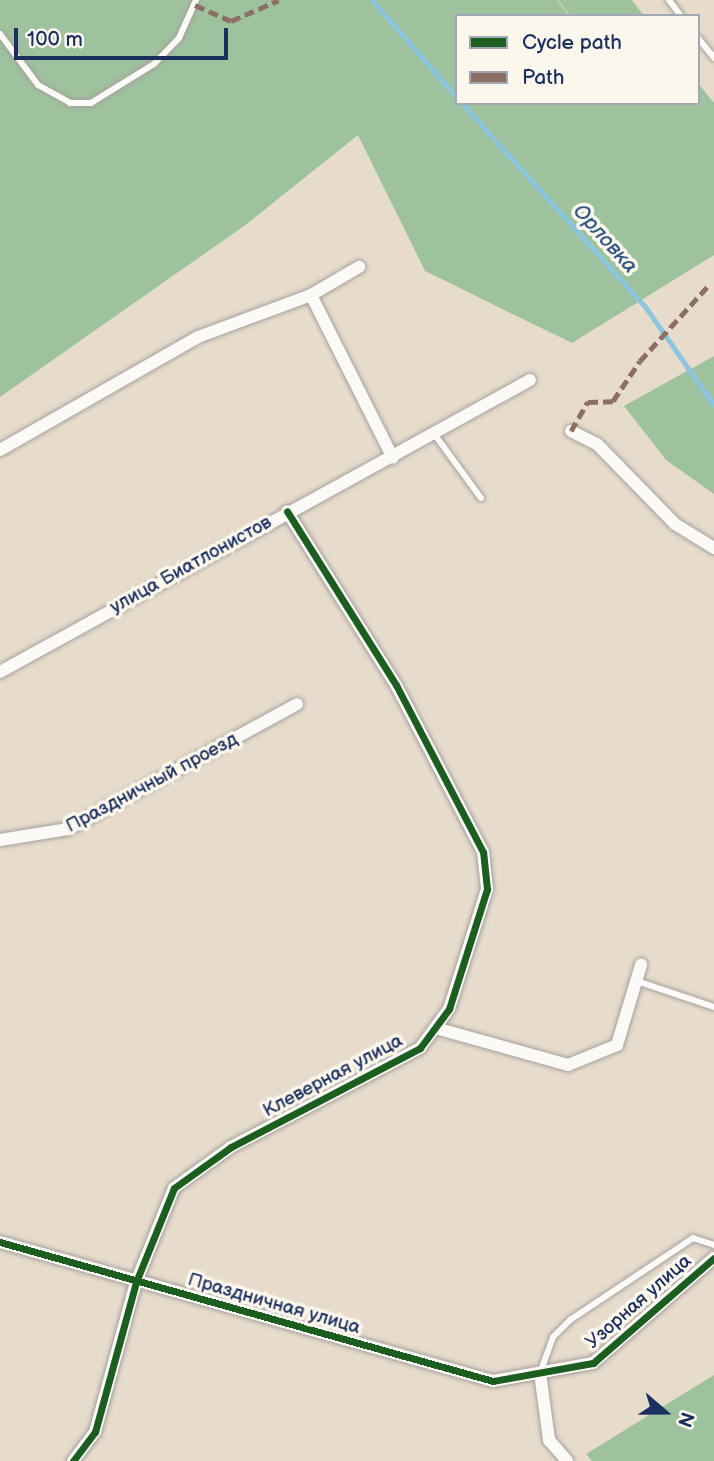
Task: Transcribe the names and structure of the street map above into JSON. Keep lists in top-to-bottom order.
{
  "streets": {
    "street": [
      "улица Биатлонистов",
      "Праздничный проезд",
      "Клеверная улица",
      "Узорная улица",
      "Праздничная улица"
    ]
  },
  "crossings": [
    ["Клеверная улица", "Праздничная улица"],
    ["Узорная улица", "Праздничная улица"]
  ],
  "water": ["Орловка"],
  "legend": ["Cycle path", "Path"],
  "scale_bar": "100 m",
  "north": "right"
}
